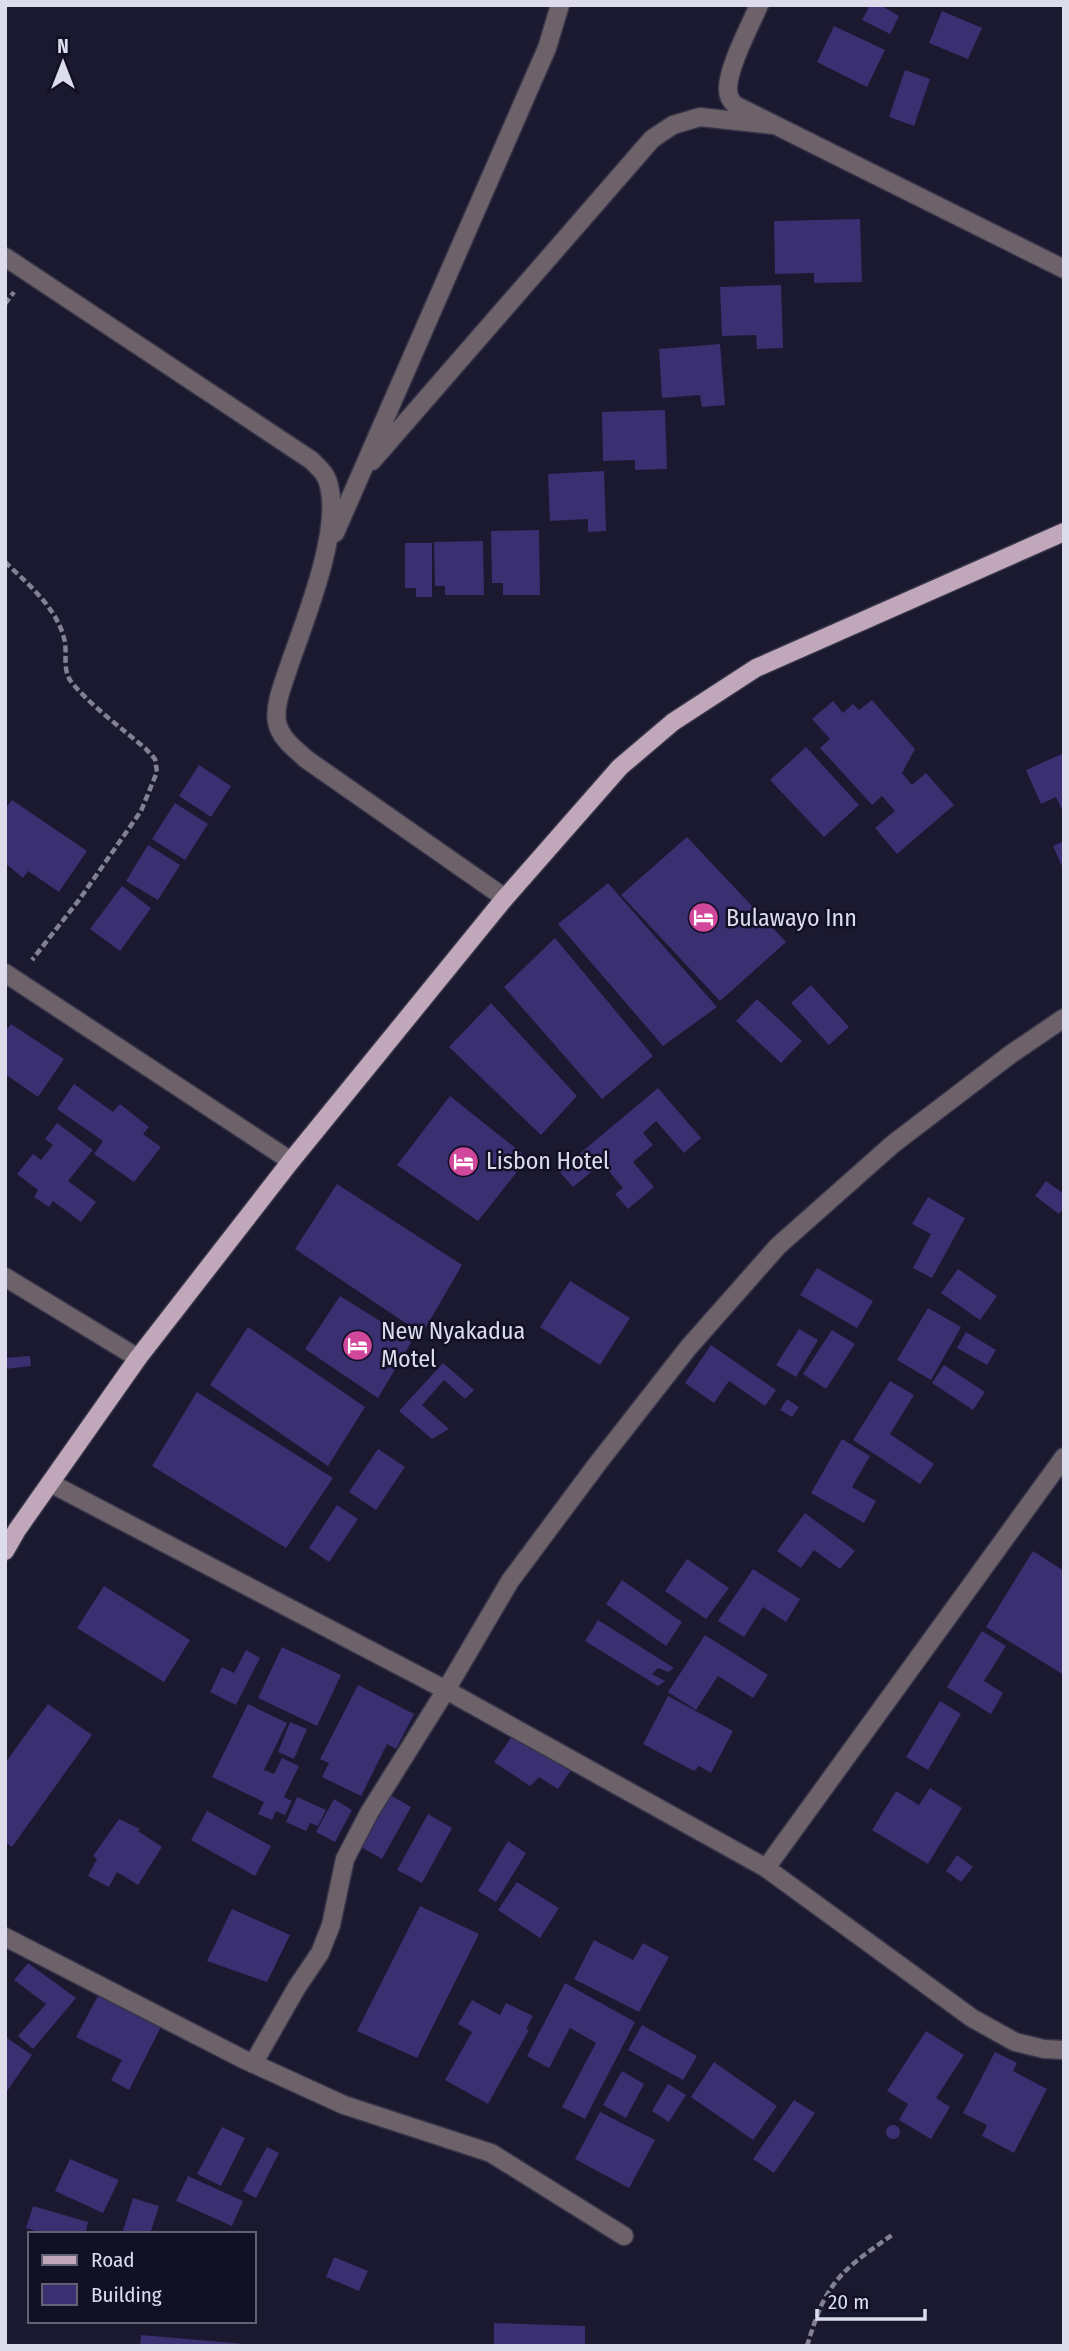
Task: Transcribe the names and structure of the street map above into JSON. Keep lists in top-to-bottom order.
{
  "places": {
    "hotel": ["Bulawayo Inn", "Lisbon Hotel", "New Nyakadua Motel"]
  },
  "legend": ["Road", "Building"],
  "scale_bar": "20 m",
  "north": "top"
}
